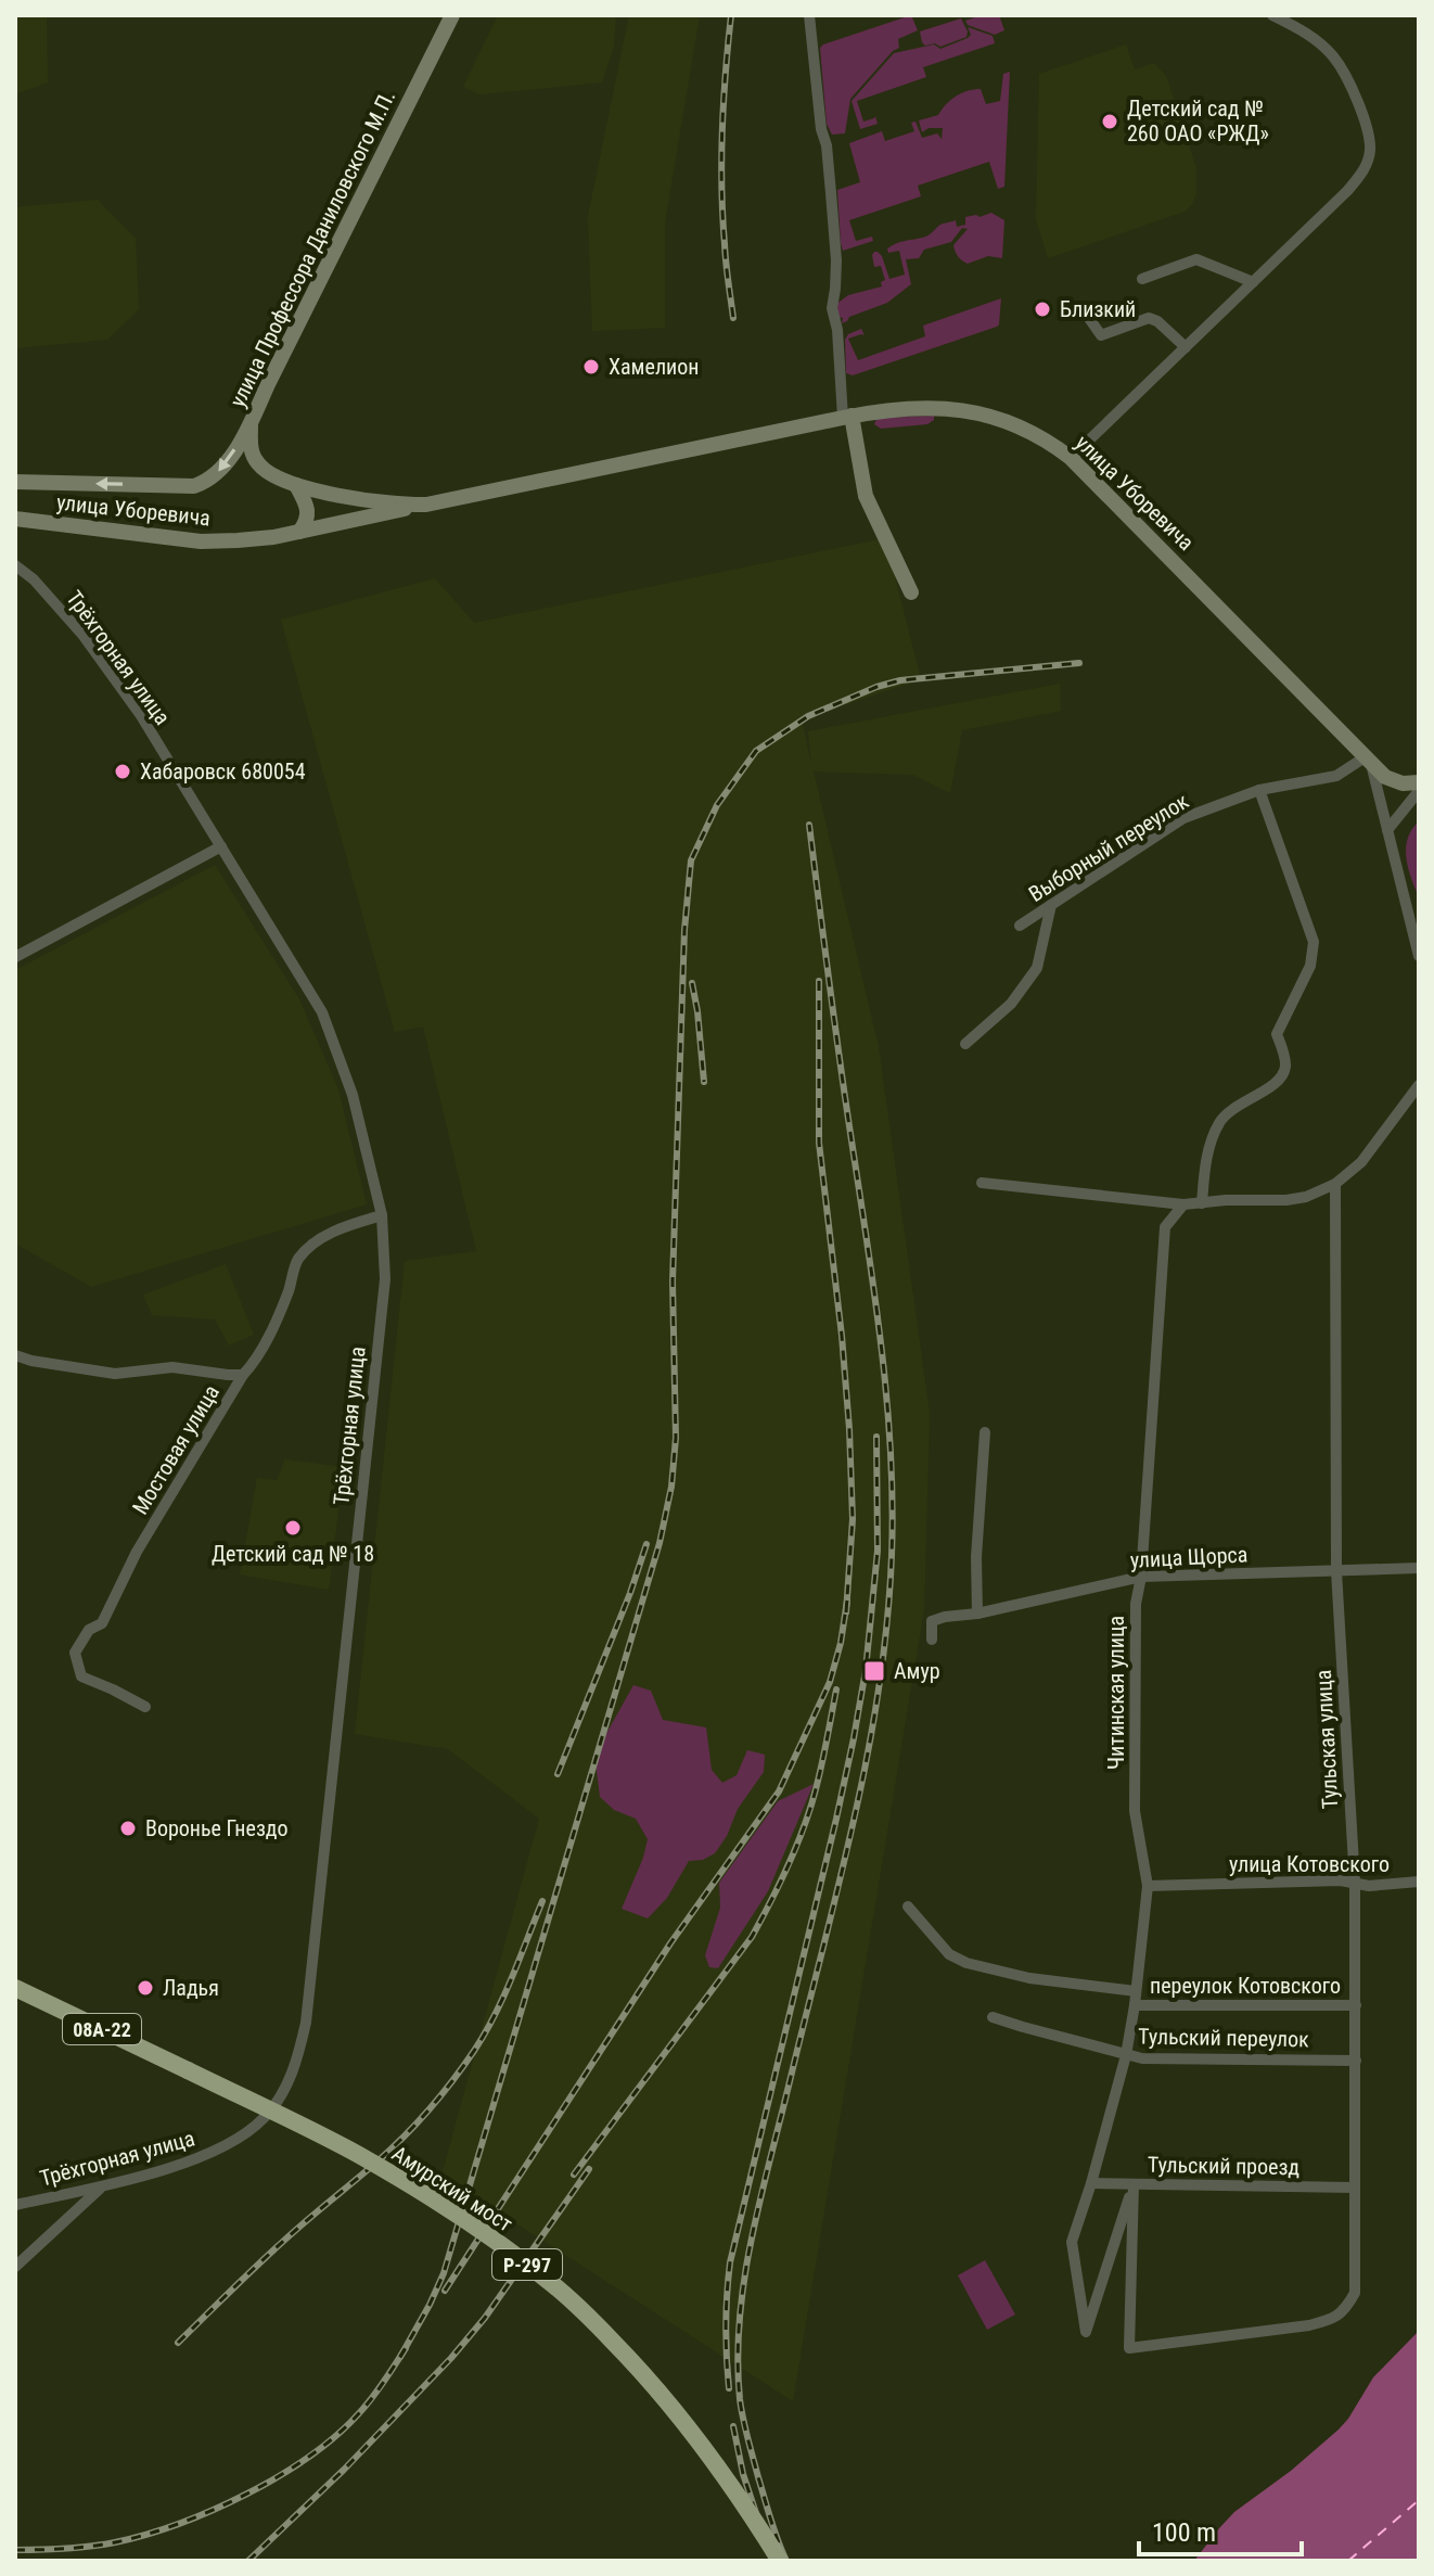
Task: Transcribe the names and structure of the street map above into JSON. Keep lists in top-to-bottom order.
{
  "streets": {
    "highway": ["08А-22", "Амурский мост", "Р-297"],
    "main road": ["улица Профессора Даниловского М.П.", "улица Уборевича"],
    "street": [
      "Трёхгорная улица",
      "Выборный переулок",
      "Мостовая улица",
      "улица Щорса",
      "Читинская улица",
      "Тульская улица",
      "улица Котовского",
      "переулок Котовского",
      "Тульский переулок",
      "Тульский проезд"
    ]
  },
  "crossings": [
    ["улица Профессора Даниловского М.П.", "улица Уборевича"],
    ["улица Уборевича", "Выборный переулок"],
    ["Трёхгорная улица", "Мостовая улица"],
    ["улица Щорса", "Читинская улица"],
    ["улица Щорса", "Тульская улица"],
    ["Читинская улица", "Тульская улица"],
    ["Читинская улица", "улица Котовского"],
    ["Читинская улица", "переулок Котовского"],
    ["Читинская улица", "Тульский переулок"],
    ["Читинская улица", "Тульский проезд"],
    ["Тульская улица", "улица Котовского"],
    ["Тульская улица", "переулок Котовского"],
    ["Тульская улица", "Тульский переулок"],
    ["Тульская улица", "Тульский проезд"],
    ["08А-22", "Амурский мост"]
  ],
  "places": {
    "other": [
      "Детский сад № 260 ОАО «РЖД»",
      "Близкий",
      "Хамелион",
      "Хабаровск 680054",
      "Детский сад № 18",
      "Воронье Гнездо",
      "Ладья"
    ],
    "transit": ["Амур"]
  },
  "scale_bar": "100 m"
}
